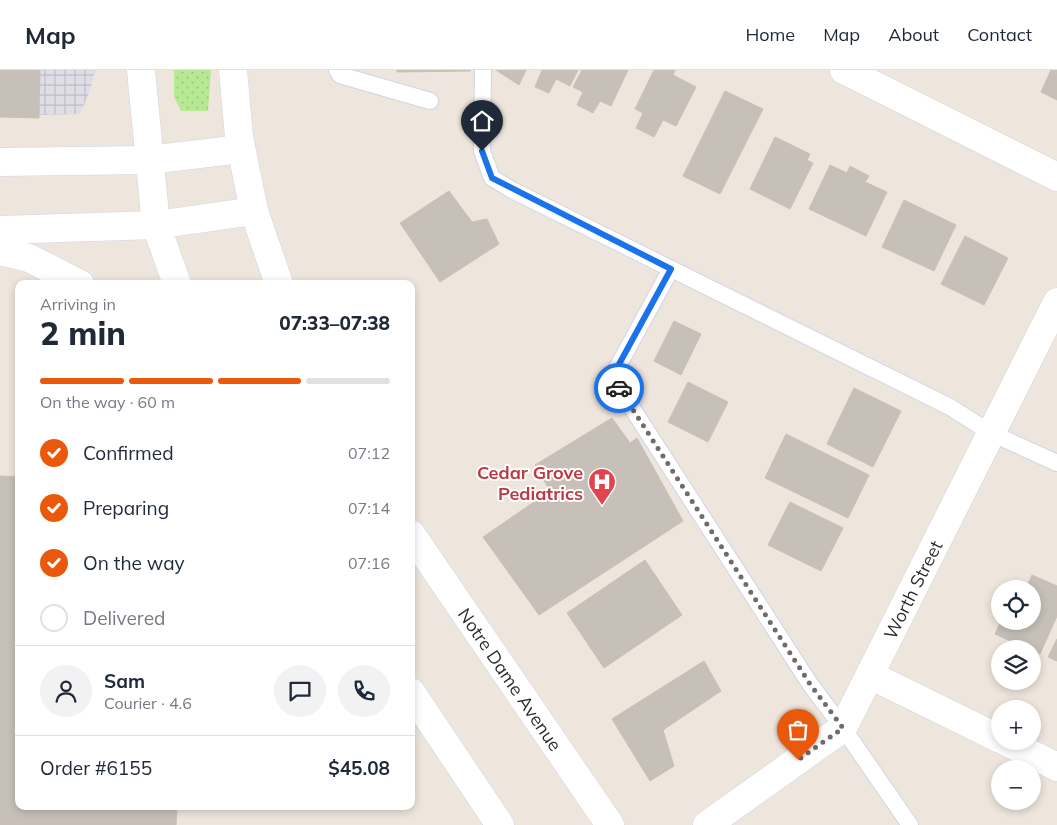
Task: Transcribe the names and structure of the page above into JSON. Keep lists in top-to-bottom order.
{
  "streets": {
    "main road": ["Worth Street", "Notre Dame Avenue"]
  },
  "places": {
    "hospital": ["Cedar Grove Pediatrics"]
  },
  "page": {
    "header": "Map",
    "nav": [
      "Home",
      "Map",
      "About",
      "Contact"
    ],
    "heading": ["2 min", "Arriving in", "07:33–07:38"],
    "panel": [
      "Sam",
      "Courier · 4.6",
      "Order #6155",
      "$45.08"
    ],
    "bar": "On the way · 60 m",
    "list": [
      ["Confirmed", "07:12"],
      ["Preparing", "07:14"],
      ["On the way", "07:16"],
      "Delivered"
    ],
    "map_buttons": ["+", "−"]
  }
}
